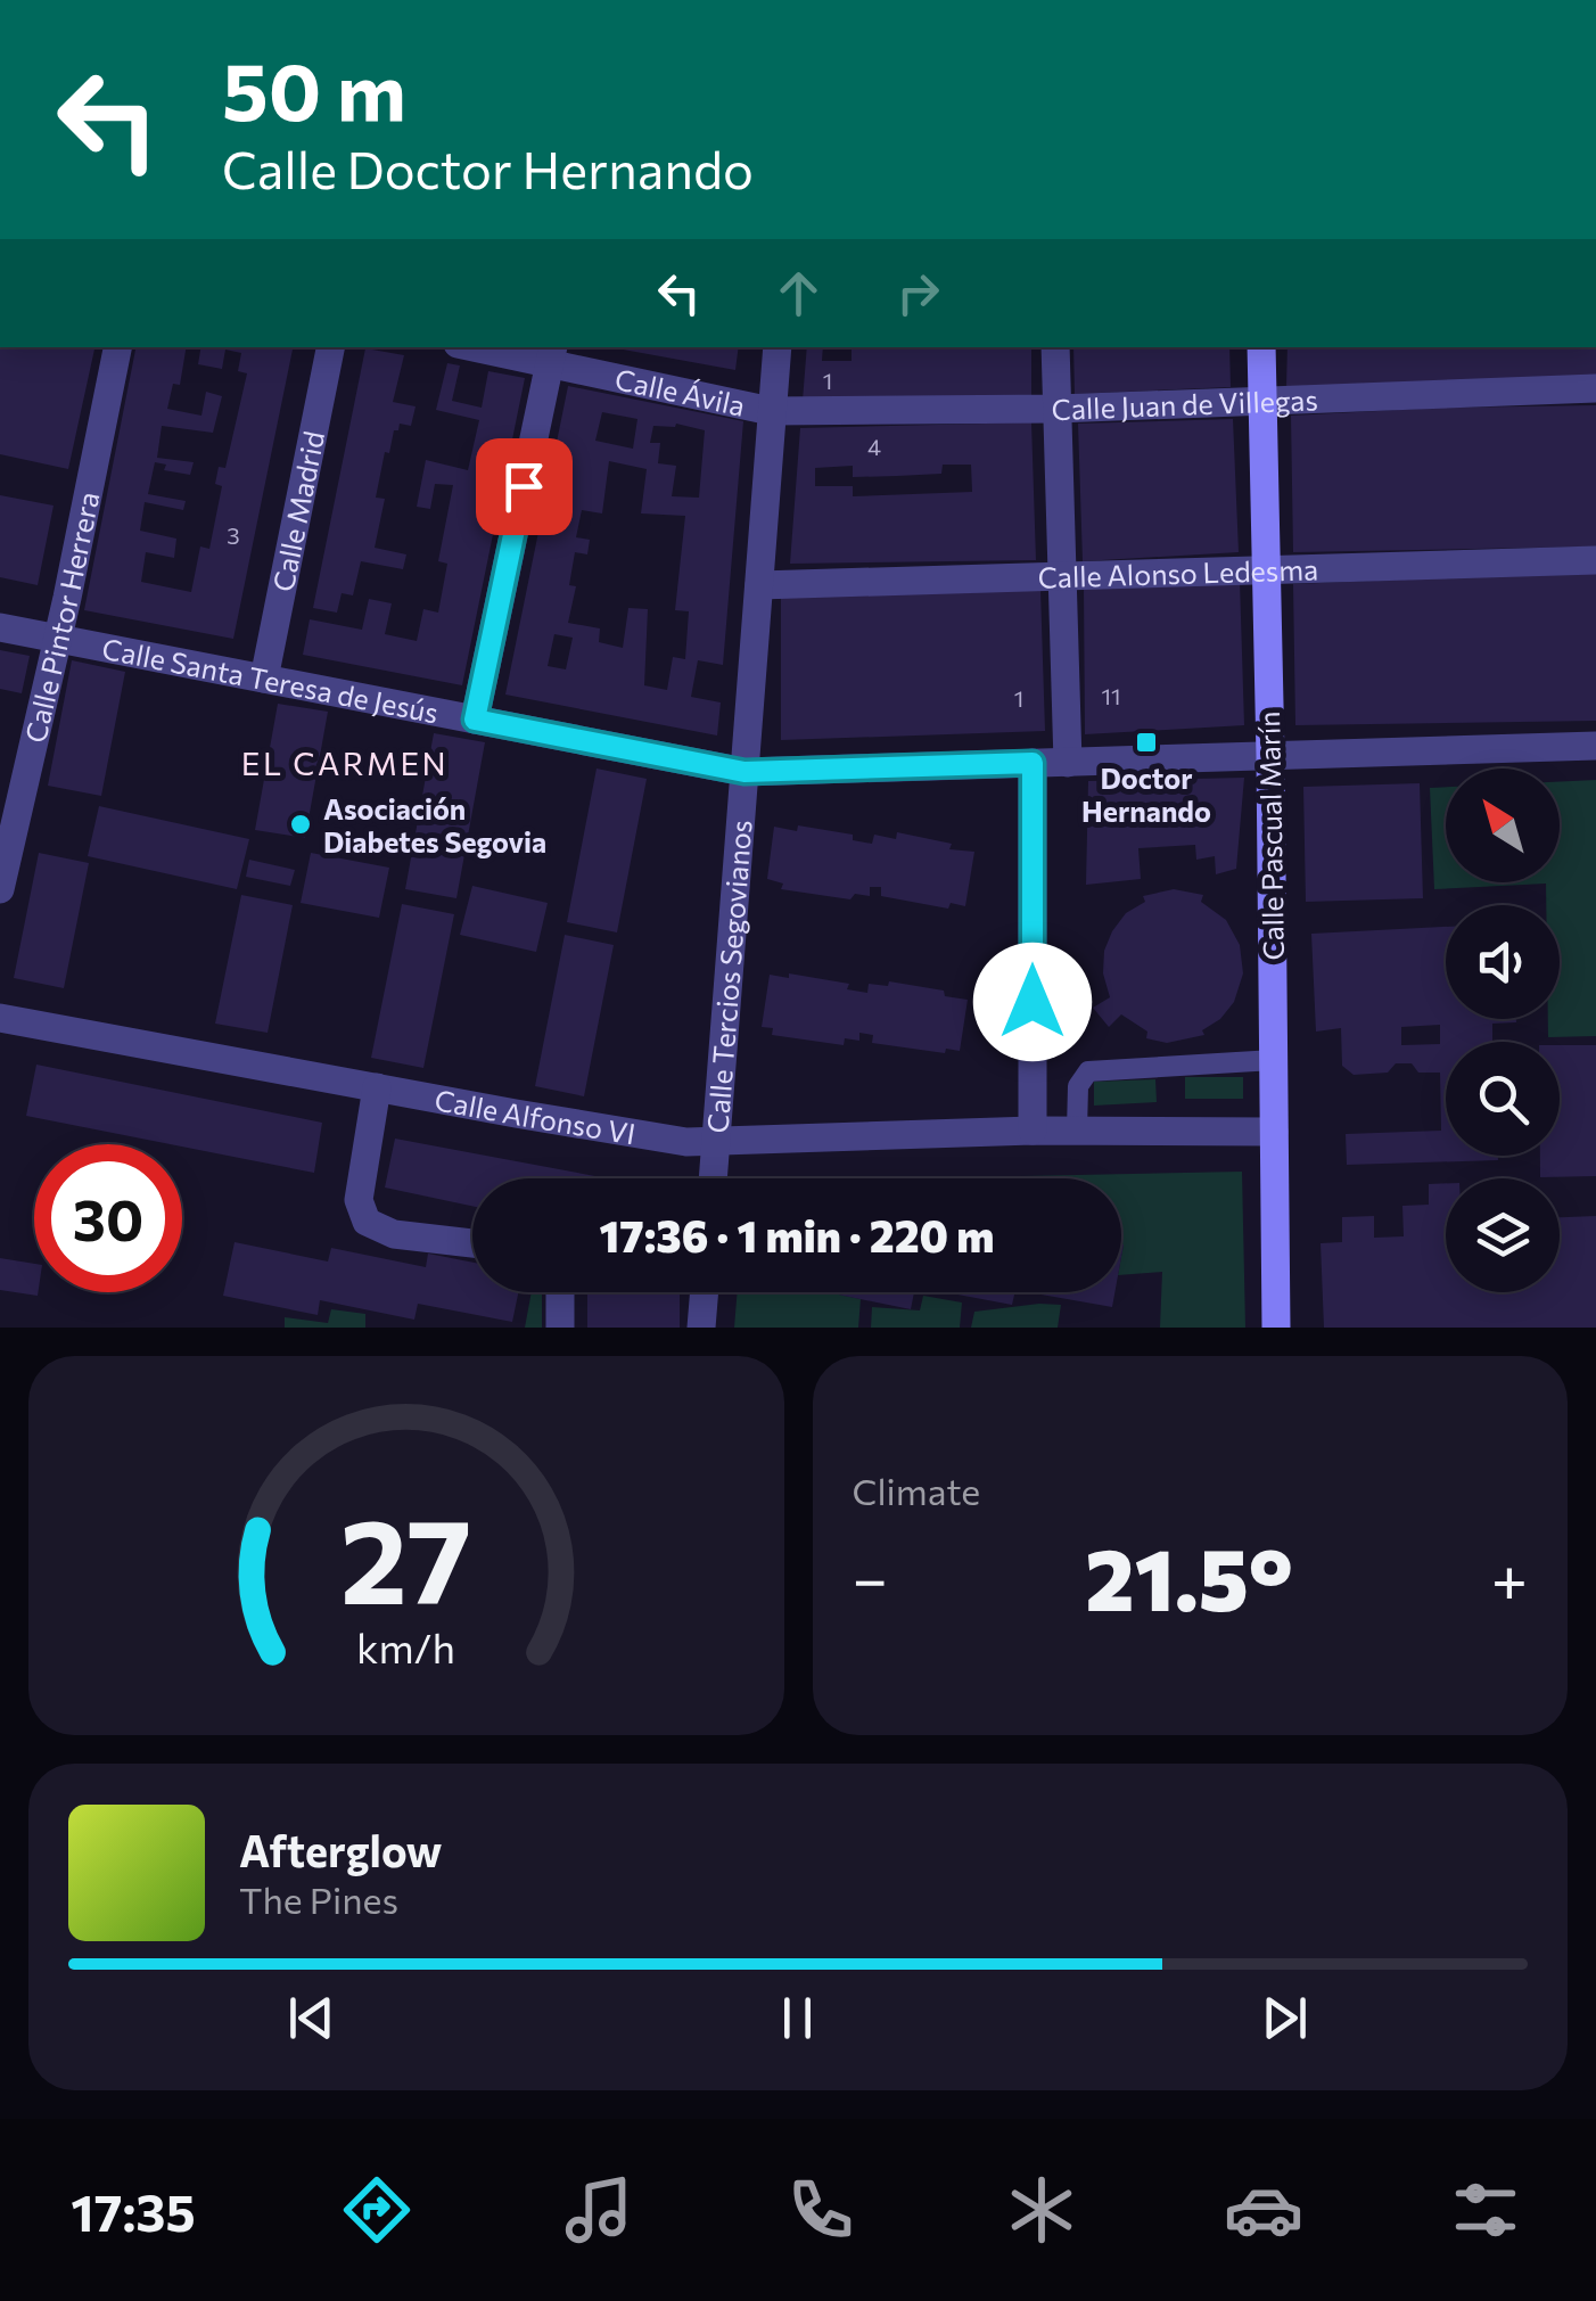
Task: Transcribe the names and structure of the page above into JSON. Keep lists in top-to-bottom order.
{
  "streets": {
    "street": [
      "Calle Ávila",
      "Calle Juan de Villegas",
      "Calle Madrid",
      "Calle Alonso Ledesma",
      "Calle Pintor Herrera",
      "Calle Santa Teresa de Jesús",
      "Calle Pascual Marín",
      "Calle Tercios Segovianos",
      "Calle Alfonso VI"
    ]
  },
  "crossings": [
    ["Calle Ávila", "Calle Juan de Villegas"],
    ["Calle Ávila", "Calle Tercios Segovianos"],
    ["Calle Juan de Villegas", "Calle Pascual Marín"],
    ["Calle Juan de Villegas", "Calle Tercios Segovianos"],
    ["Calle Madrid", "Calle Santa Teresa de Jesús"],
    ["Calle Alonso Ledesma", "Calle Pascual Marín"],
    ["Calle Alonso Ledesma", "Calle Tercios Segovianos"],
    ["Calle Pintor Herrera", "Calle Santa Teresa de Jesús"],
    ["Calle Santa Teresa de Jesús", "Calle Pascual Marín"],
    ["Calle Santa Teresa de Jesús", "Calle Tercios Segovianos"],
    ["Calle Pascual Marín", "Calle Alfonso VI"],
    ["Calle Tercios Segovianos", "Calle Alfonso VI"]
  ],
  "districts": ["EL CARMEN"],
  "places": {
    "transit": ["Doctor Hernando"],
    "other": ["Asociación Diabetes Segovia"]
  },
  "house_numbers": [
    "1",
    "4",
    "3",
    "11",
    "1"
  ],
  "north": "top left",
  "page": {
    "turn": ["50 m", "Calle Doctor Hernando"],
    "limit": "30",
    "trip": "17:36 · 1 min · 220 m",
    "tile": "Climate",
    "heat": ["−", "21.5°", "+"],
    "song": ["Afterglow", "The Pines"],
    "tabs": "17:35",
    "gauge": ["27", "km/h"]
  }
}
